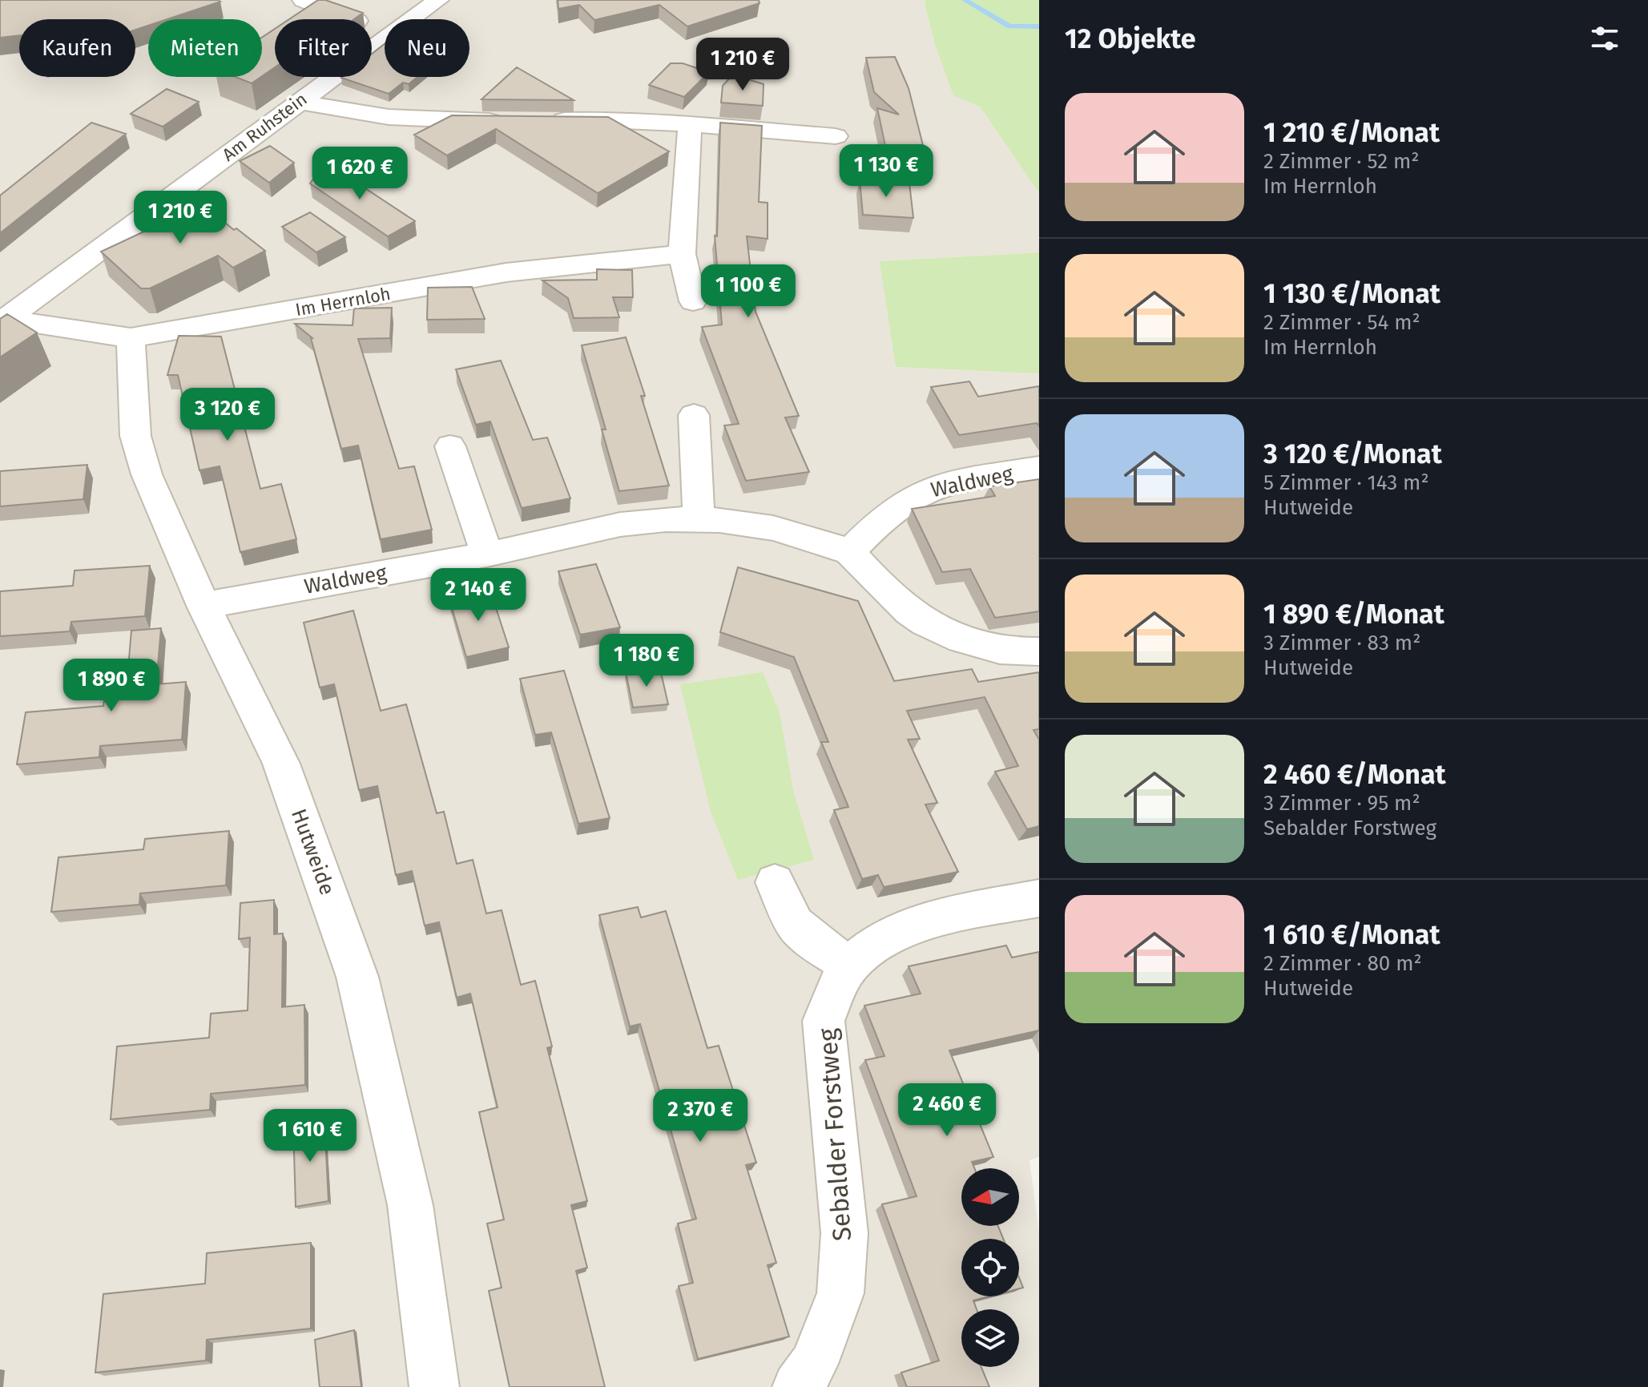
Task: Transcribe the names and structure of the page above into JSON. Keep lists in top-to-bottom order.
{
  "streets": {
    "street": [
      "Am Ruhstein",
      "Im Herrnloh",
      "Waldweg",
      "Hutweide",
      "Sebalder Forstweg"
    ]
  },
  "crossings": [
    ["Am Ruhstein", "Im Herrnloh"],
    ["Im Herrnloh", "Hutweide"],
    ["Waldweg", "Hutweide"]
  ],
  "north": "left",
  "page": {
    "heading": "12 Objekte",
    "chip": [
      "Kaufen",
      "Mieten",
      "Filter",
      "Neu"
    ],
    "price": [
      "1 210 €",
      "1 130 €",
      "1 620 €",
      "1 210 €",
      "1 100 €",
      "3 120 €",
      "2 140 €",
      "1 180 €",
      "1 890 €",
      "2 460 €",
      "2 370 €",
      "1 610 €"
    ],
    "list": [
      {
        "name": "1 210 €/Monat",
        "note": "2 Zimmer · 52 m² · Im Herrnloh"
      },
      {
        "name": "1 130 €/Monat",
        "note": "2 Zimmer · 54 m² · Im Herrnloh"
      },
      {
        "name": "3 120 €/Monat",
        "note": "5 Zimmer · 143 m² · Hutweide"
      },
      {
        "name": "1 890 €/Monat",
        "note": "3 Zimmer · 83 m² · Hutweide"
      },
      {
        "name": "2 460 €/Monat",
        "note": "3 Zimmer · 95 m² · Sebalder Forstweg"
      },
      {
        "name": "1 610 €/Monat",
        "note": "2 Zimmer · 80 m² · Hutweide"
      }
    ]
  }
}
